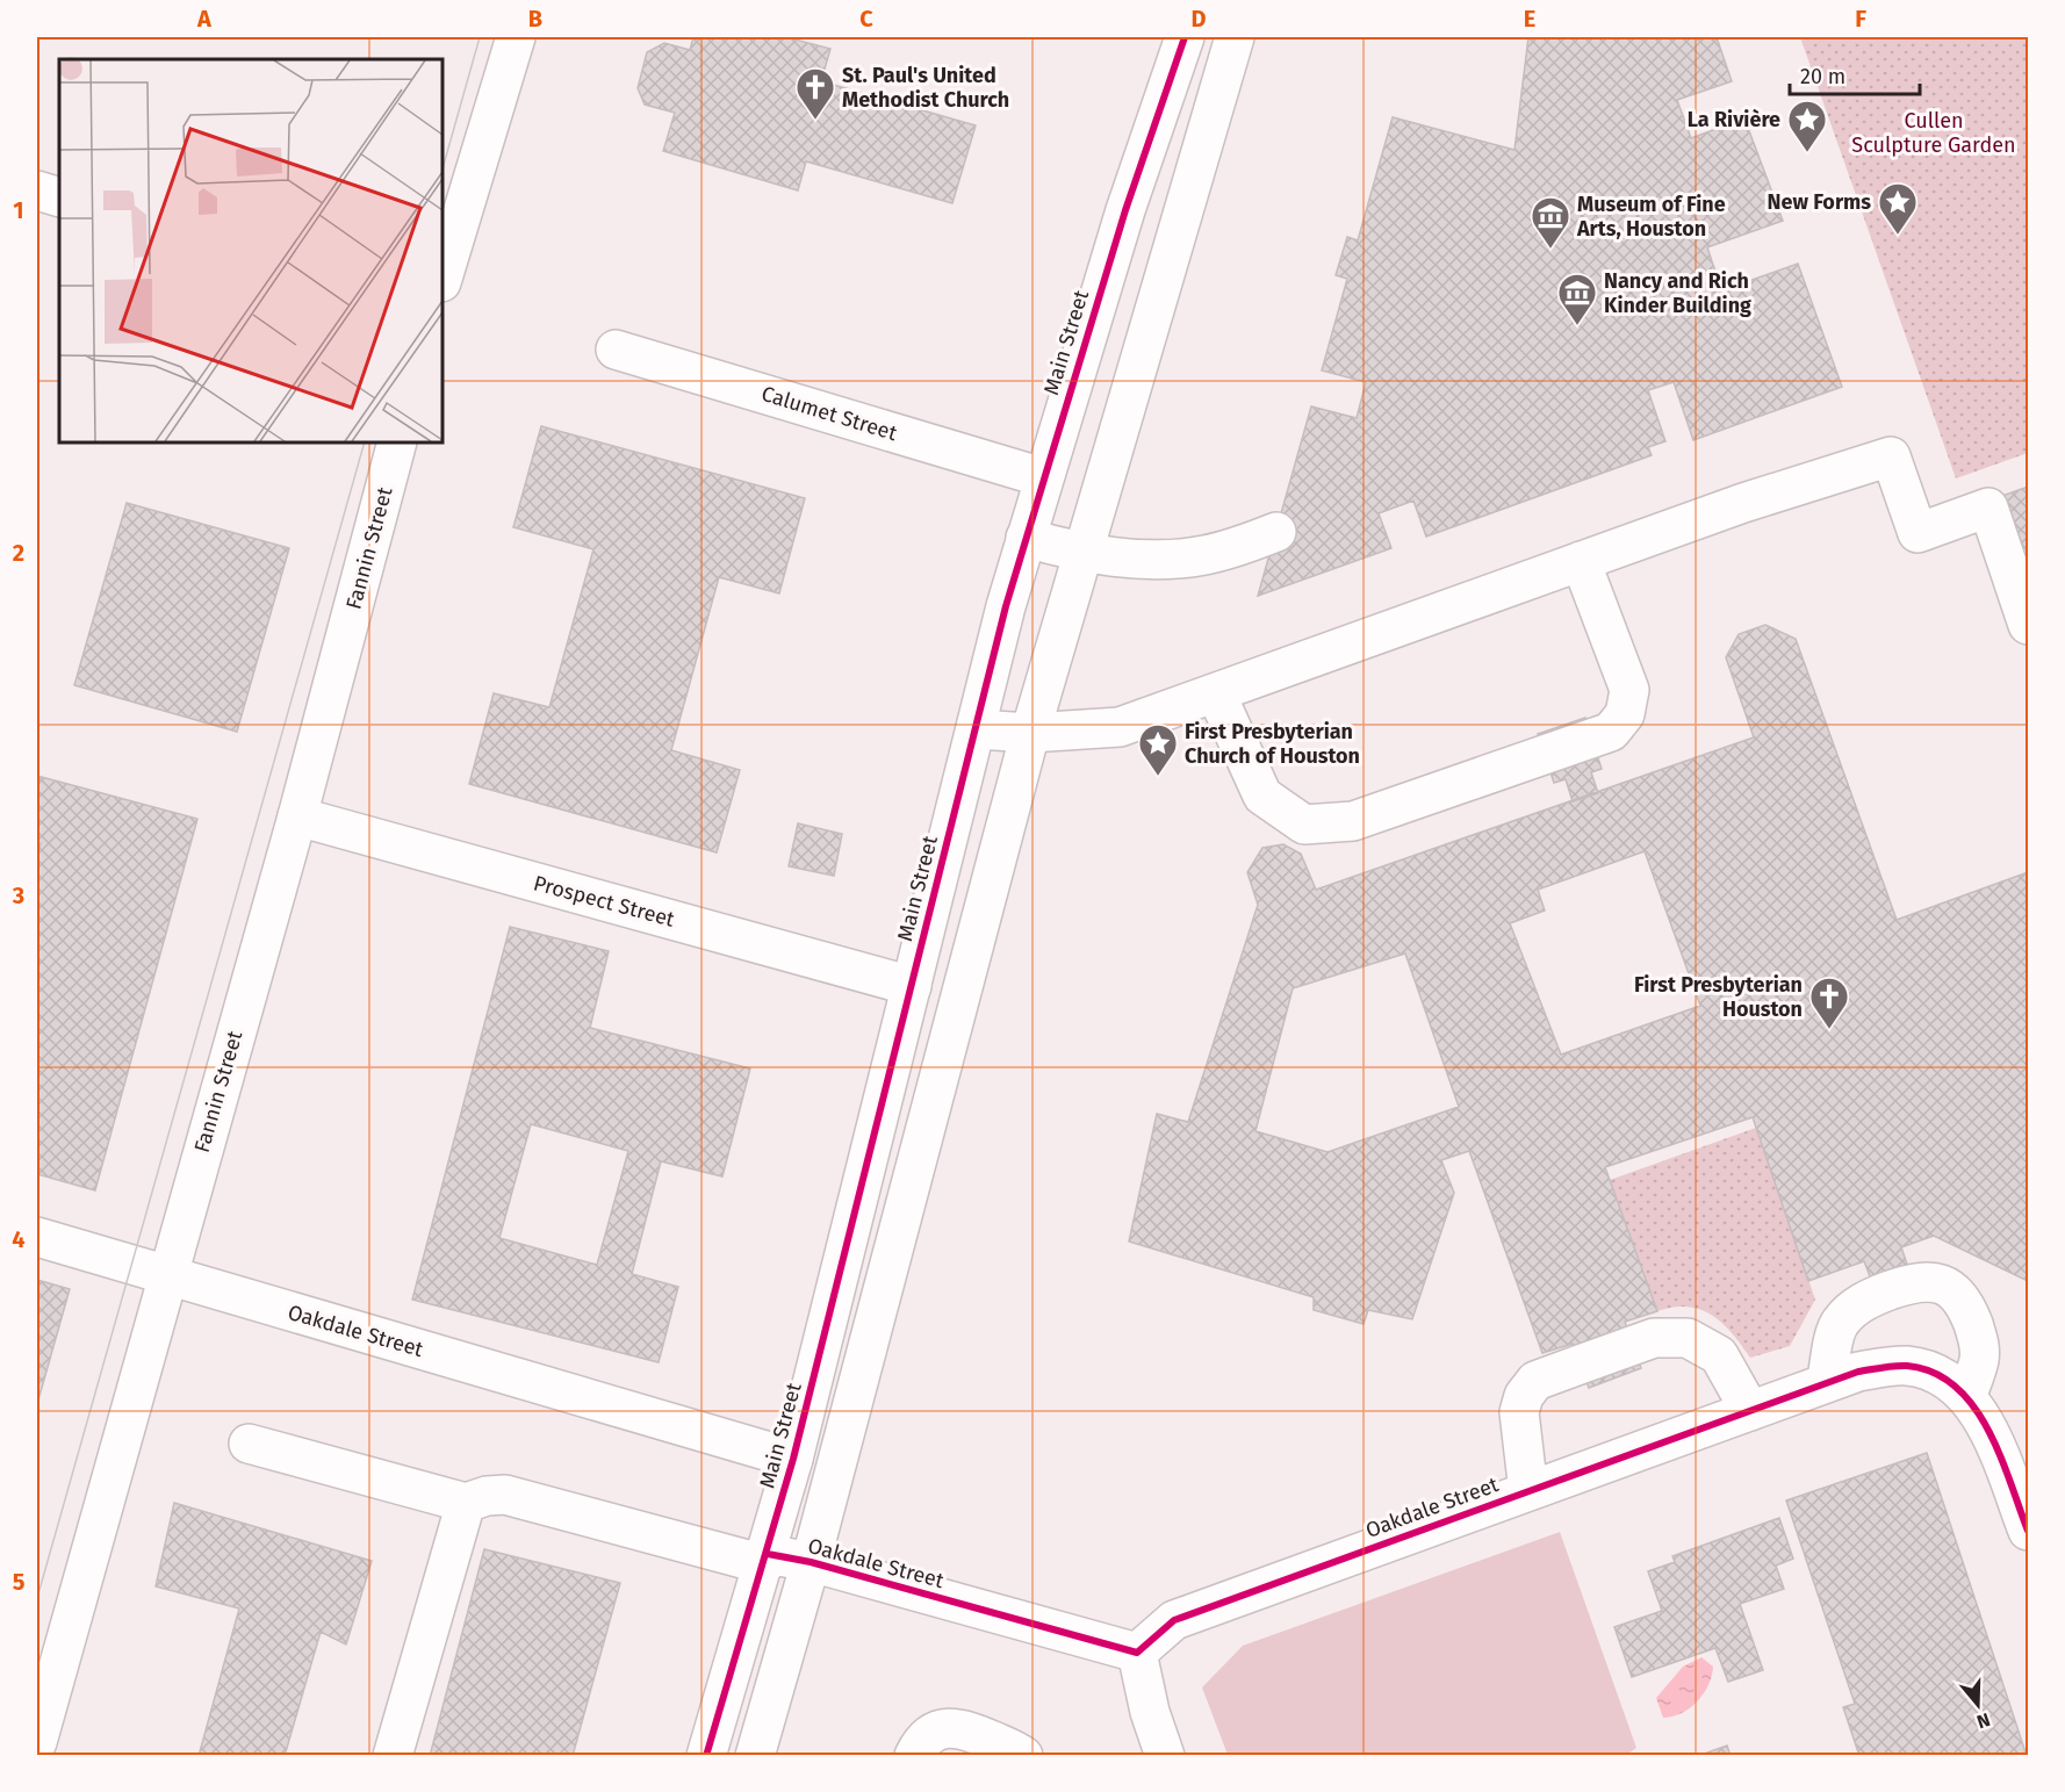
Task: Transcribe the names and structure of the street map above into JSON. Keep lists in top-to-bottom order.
{
  "streets": {
    "main road": [
      "Main Street",
      "Calumet Street",
      "Fannin Street",
      "Prospect Street",
      "Oakdale Street"
    ]
  },
  "crossings": [
    ["Main Street", "Calumet Street"],
    ["Main Street", "Prospect Street"],
    ["Main Street", "Oakdale Street"],
    ["Fannin Street", "Prospect Street"],
    ["Fannin Street", "Oakdale Street"]
  ],
  "parks": ["Cullen Sculpture Garden"],
  "places": {
    "church": ["St. Paul's United Methodist Church", "First Presbyterian Houston"],
    "place": ["La Rivière", "New Forms", "First Presbyterian Church of Houston"],
    "museum": ["Museum of Fine Arts, Houston", "Nancy and Rich Kinder Building"]
  },
  "scale_bar": "20 m",
  "north": "bottom",
  "grid": {
    "columns": [
      "A",
      "B",
      "C",
      "D",
      "E",
      "F"
    ],
    "rows": [
      "1",
      "2",
      "3",
      "4",
      "5"
    ]
  }
}
